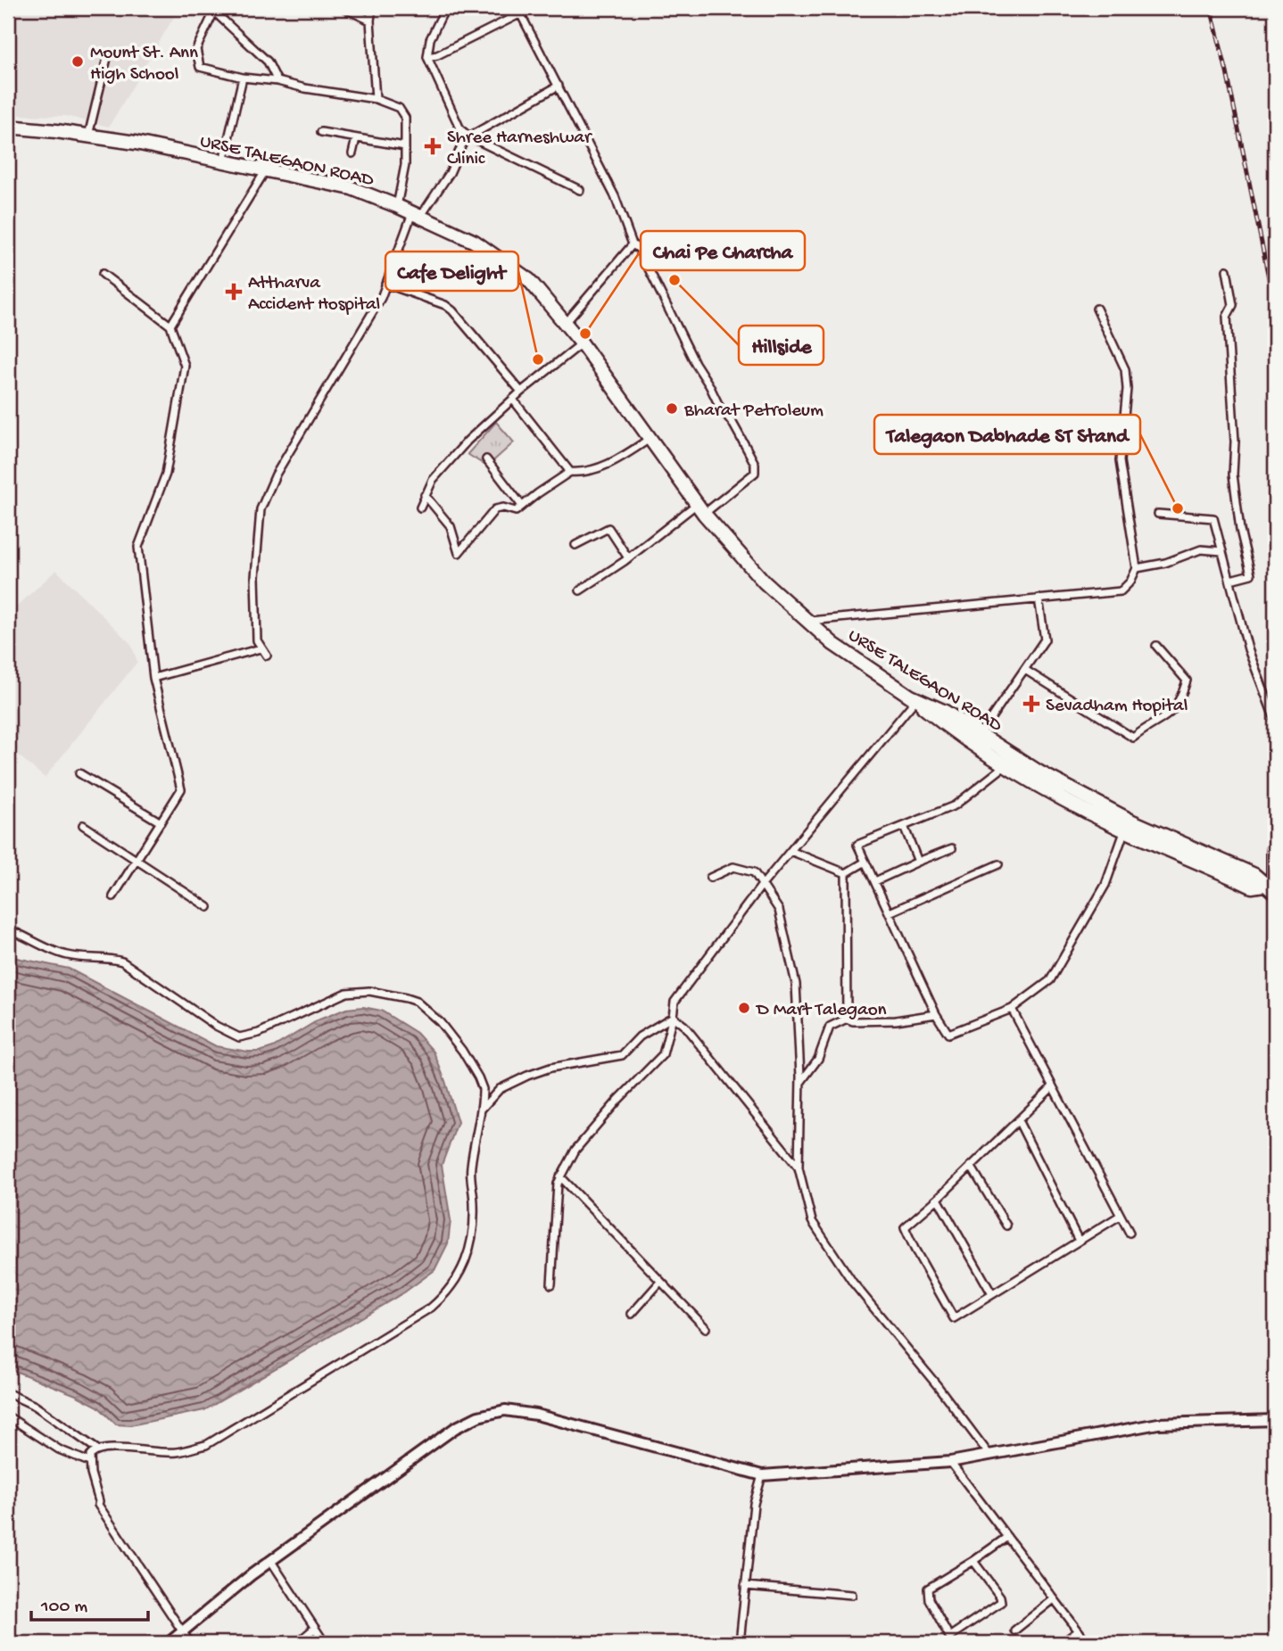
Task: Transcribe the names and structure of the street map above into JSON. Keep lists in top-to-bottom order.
{
  "streets": {
    "highway": ["URSE TALEGAON ROAD"]
  },
  "places": {
    "other": [
      "Mount St. Ann High School",
      "Hillside",
      "Chai Pe Charcha",
      "Cafe Delight",
      "Bharat Petroleum",
      "Talegaon Dabhade ST Stand",
      "D Mart Talegaon"
    ],
    "health": ["Shree Harneshwar Clinic", "Attharva Accident Hospital", "Sevadham Hopital"]
  },
  "scale_bar": "100 m"
}
